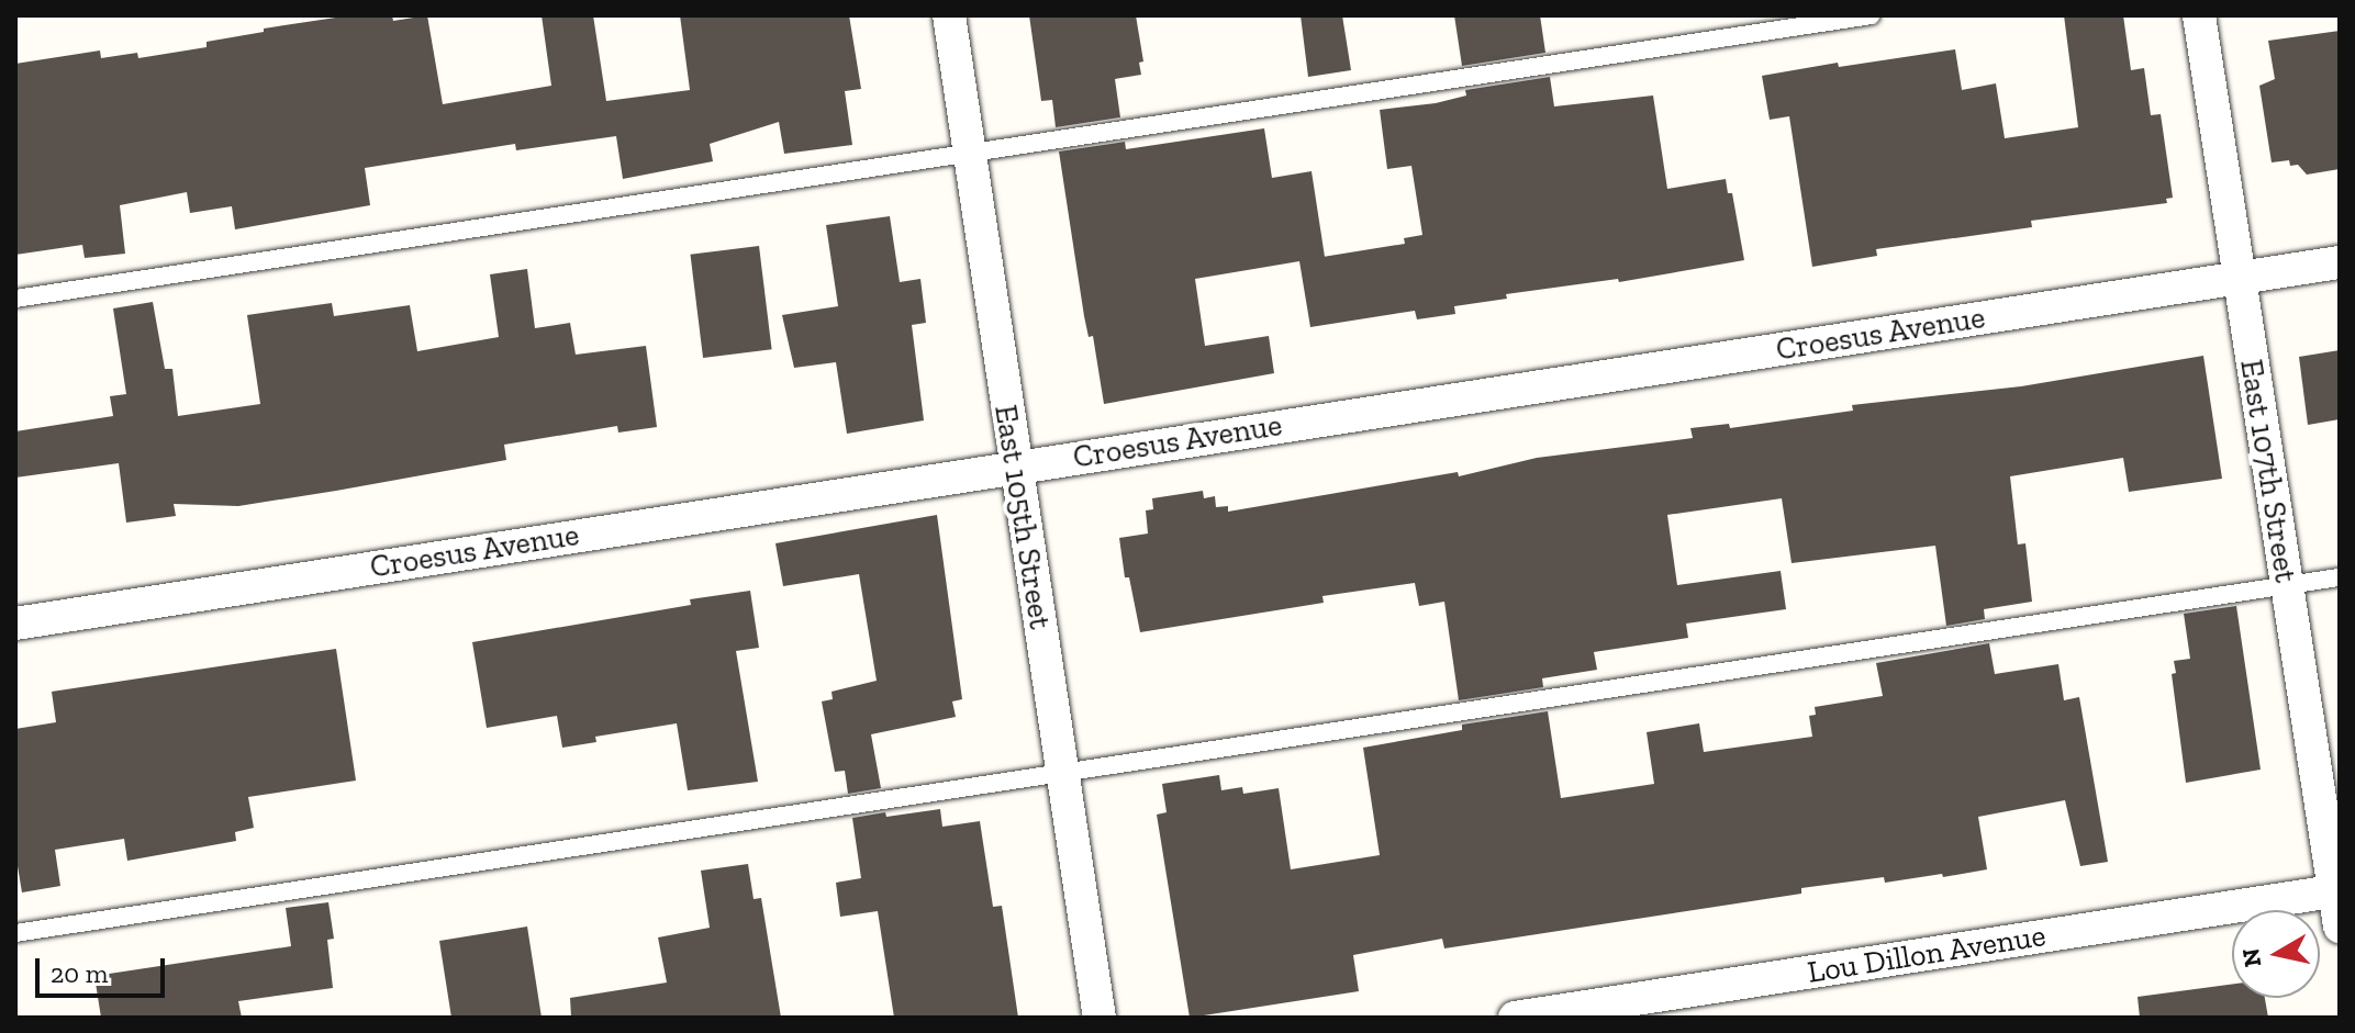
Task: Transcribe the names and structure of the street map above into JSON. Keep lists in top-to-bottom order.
{
  "streets": {
    "street": [
      "Croesus Avenue",
      "East 107th Street",
      "East 105th Street",
      "Lou Dillon Avenue"
    ]
  },
  "crossings": [
    ["Croesus Avenue", "East 107th Street"],
    ["Croesus Avenue", "East 105th Street"],
    ["East 107th Street", "Lou Dillon Avenue"]
  ],
  "scale_bar": "20 m",
  "north": "left"
}
